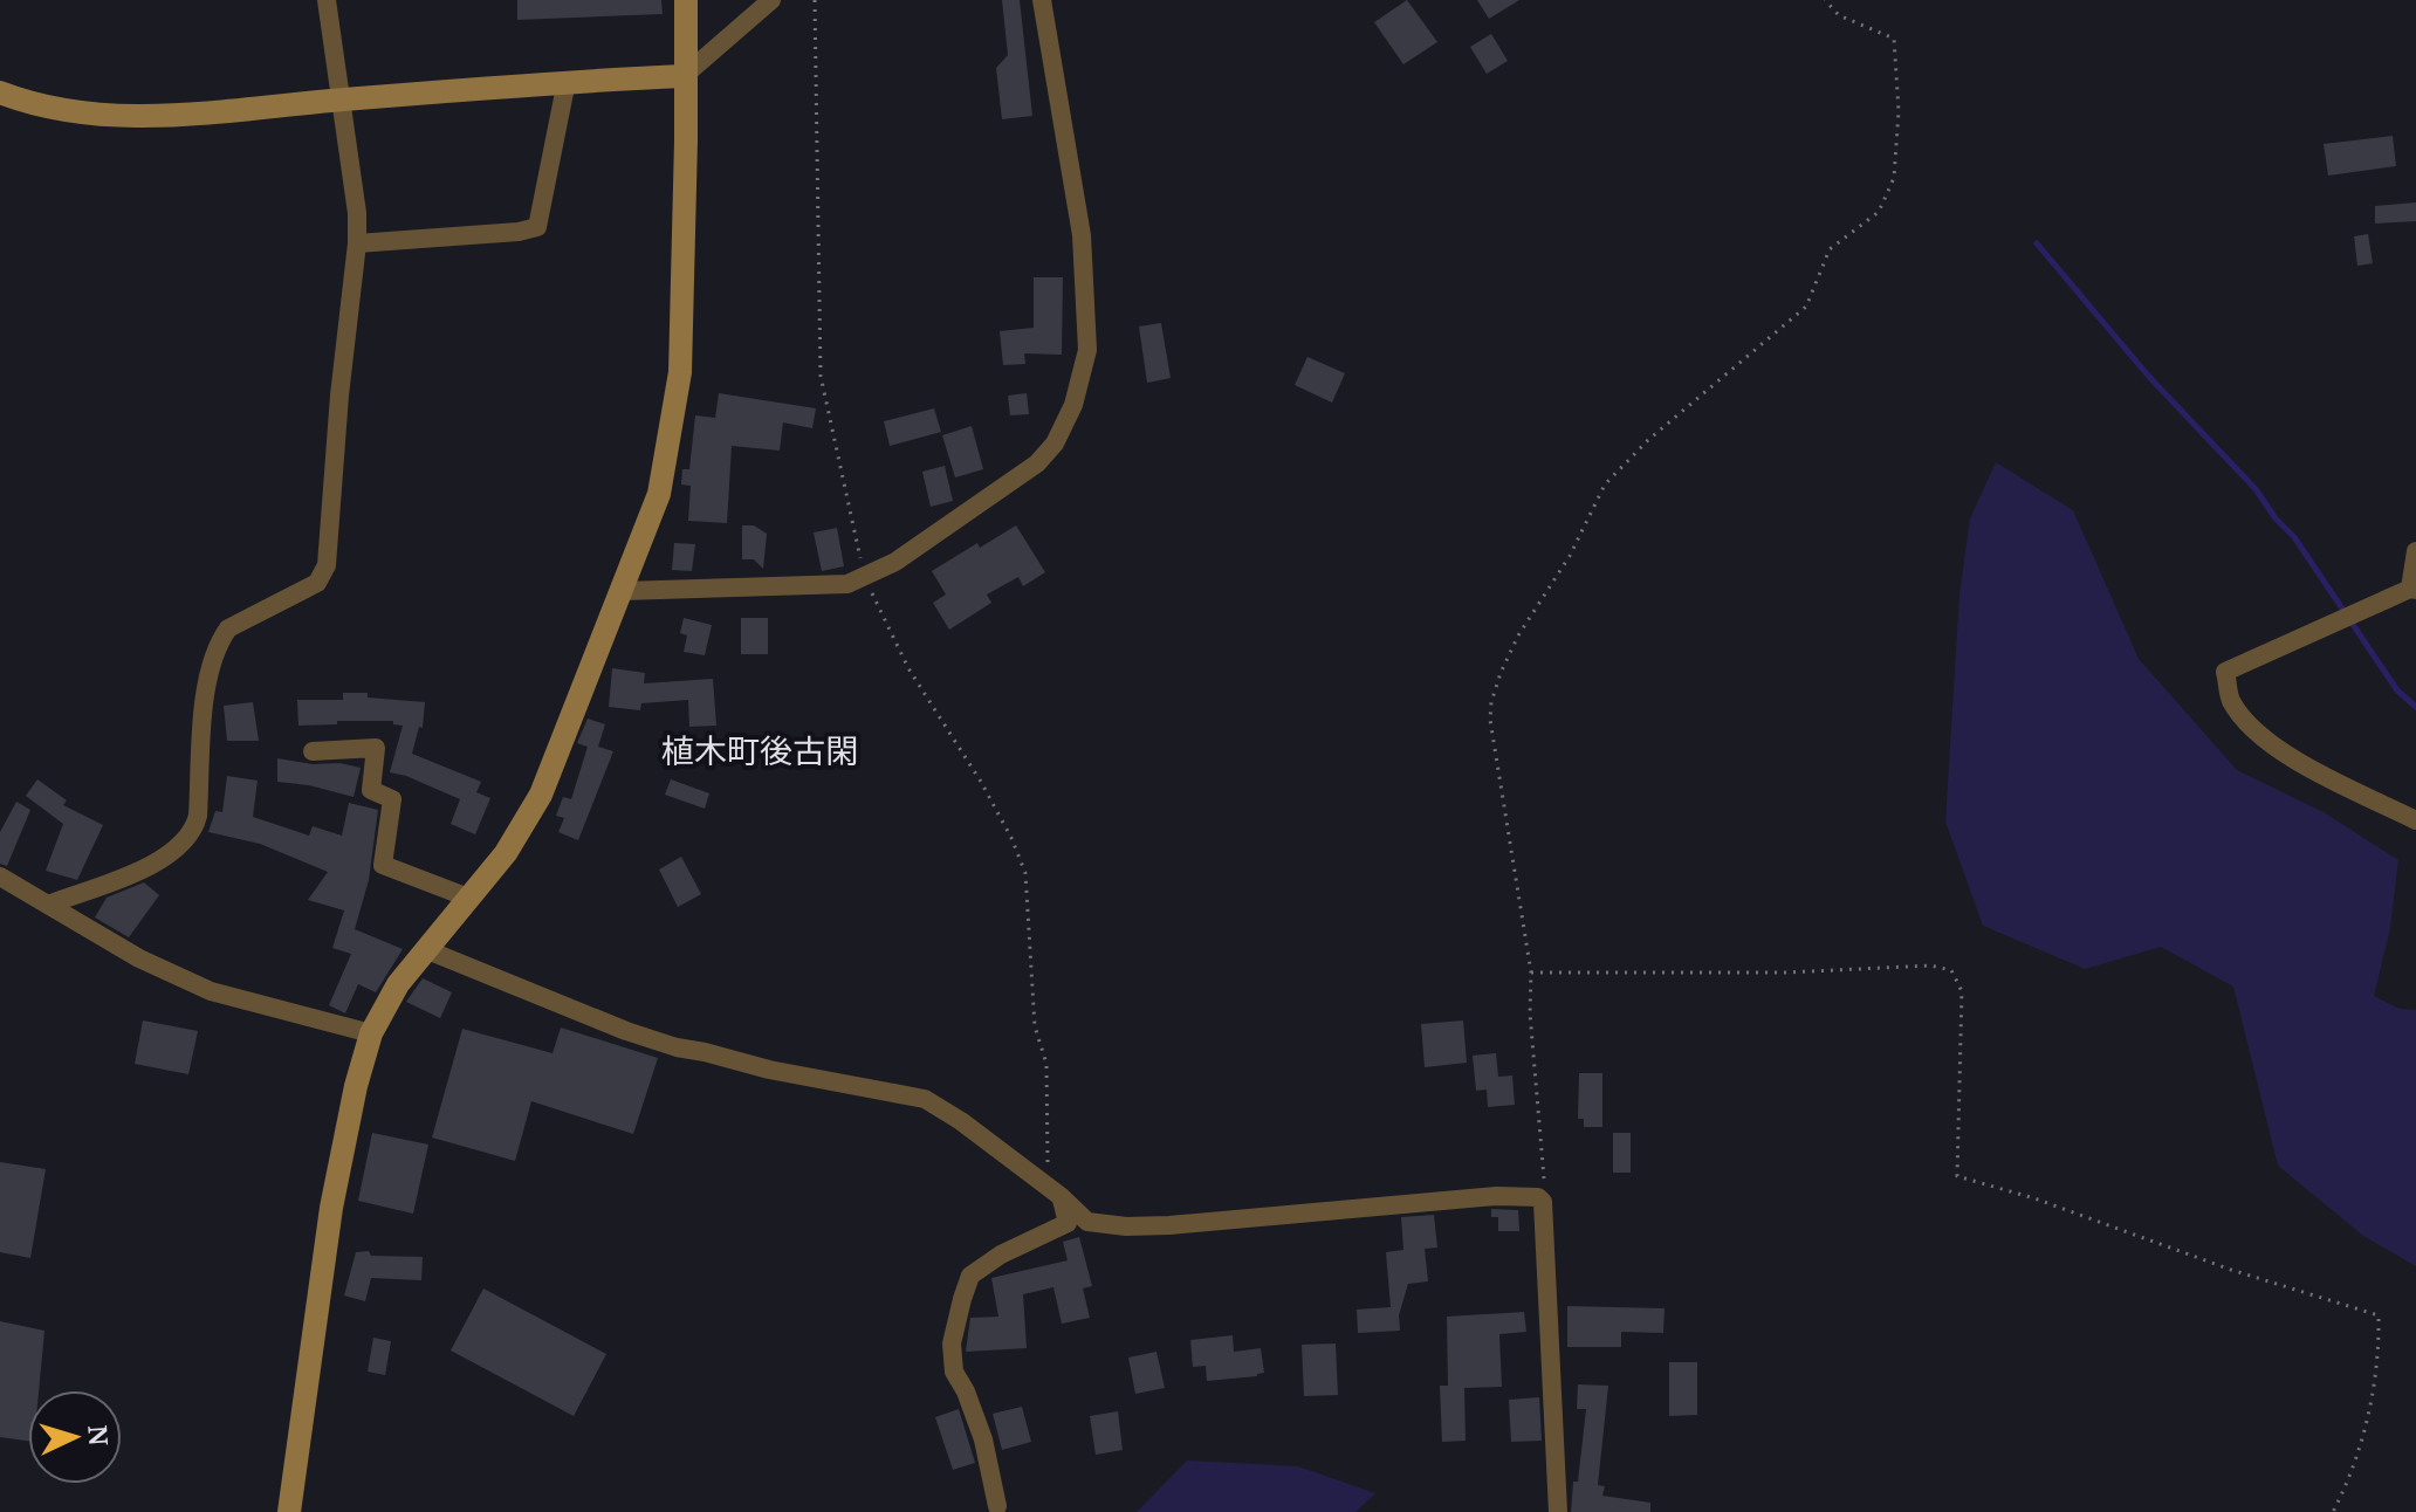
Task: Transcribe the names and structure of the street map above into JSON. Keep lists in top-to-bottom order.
{
  "districts": ["植木町後古閑"],
  "north": "right"
}
